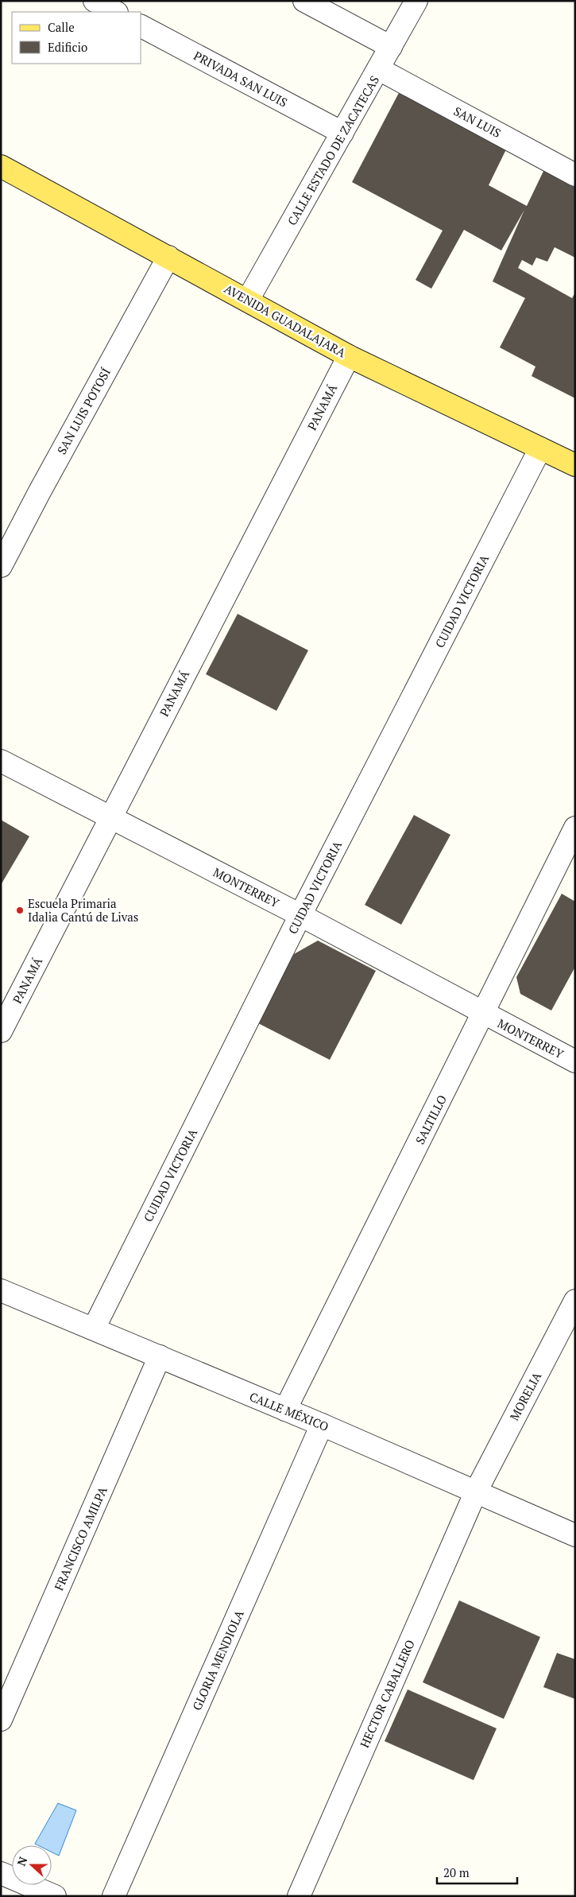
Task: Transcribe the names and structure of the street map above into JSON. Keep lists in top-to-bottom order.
{
  "streets": {
    "main road": ["AVENIDA GUADALAJARA"],
    "street": [
      "PRIVADA SAN LUIS",
      "SAN LUIS",
      "CALLE ESTADO DE ZACATECAS",
      "PANAMÁ",
      "SAN LUIS POTOSÍ",
      "CUIDAD VICTORIA",
      "MONTERREY",
      "SALTILLO",
      "MORELIA",
      "CALLE MÉXICO",
      "FRANCISCO AMILPA",
      "GLORIA MENDIOLA",
      "HECTOR CABALLERO"
    ]
  },
  "crossings": [
    ["PRIVADA SAN LUIS", "CALLE ESTADO DE ZACATECAS"],
    ["SAN LUIS", "CALLE ESTADO DE ZACATECAS"],
    ["CALLE ESTADO DE ZACATECAS", "AVENIDA GUADALAJARA"],
    ["AVENIDA GUADALAJARA", "PANAMÁ"],
    ["AVENIDA GUADALAJARA", "SAN LUIS POTOSÍ"],
    ["AVENIDA GUADALAJARA", "CUIDAD VICTORIA"],
    ["PANAMÁ", "MONTERREY"],
    ["CUIDAD VICTORIA", "MONTERREY"],
    ["CUIDAD VICTORIA", "CALLE MÉXICO"],
    ["MONTERREY", "SALTILLO"],
    ["SALTILLO", "CALLE MÉXICO"],
    ["MORELIA", "CALLE MÉXICO"],
    ["MORELIA", "HECTOR CABALLERO"],
    ["CALLE MÉXICO", "FRANCISCO AMILPA"],
    ["CALLE MÉXICO", "GLORIA MENDIOLA"],
    ["CALLE MÉXICO", "HECTOR CABALLERO"]
  ],
  "places": ["Escuela Primaria Idalia Cantú de Livas"],
  "legend": ["Calle", "Edificio"],
  "scale_bar": "20 m",
  "north": "left"
}
